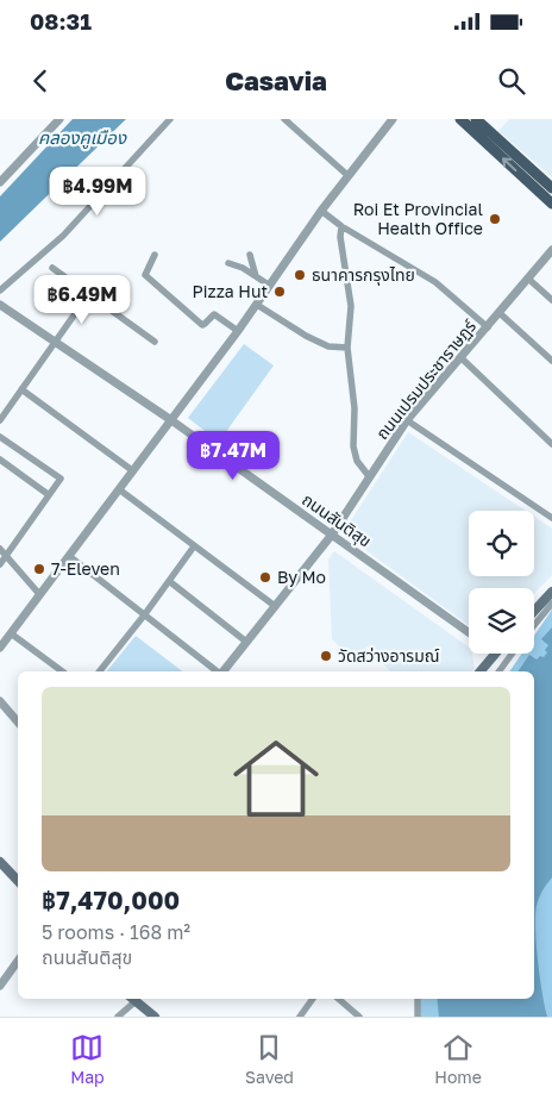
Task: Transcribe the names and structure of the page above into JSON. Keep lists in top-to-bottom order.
{
  "streets": {
    "street": ["ถนนเปรมประชาราษฏร์", "ถนนสันติสุข"]
  },
  "crossings": [
    ["ถนนเปรมประชาราษฏร์", "ถนนสันติสุข"]
  ],
  "water": ["คลองคูเมือง"],
  "places": [
    "Roi Et Provincial Health Office",
    "ธนาคารกรุงไทย",
    "Pizza Hut",
    "7-Eleven",
    "By Mo",
    "วัดสว่างอารมณ์"
  ],
  "page": {
    "status": "08:31",
    "header": "Casavia",
    "price": ["฿4.99M", "฿6.49M", "฿7.47M"],
    "list": [
      {
        "name": "฿7,470,000",
        "note": "5 rooms · 168 m² · ถนนสันติสุข"
      }
    ],
    "tabs": ["Map", "Saved", "Home"]
  }
}
